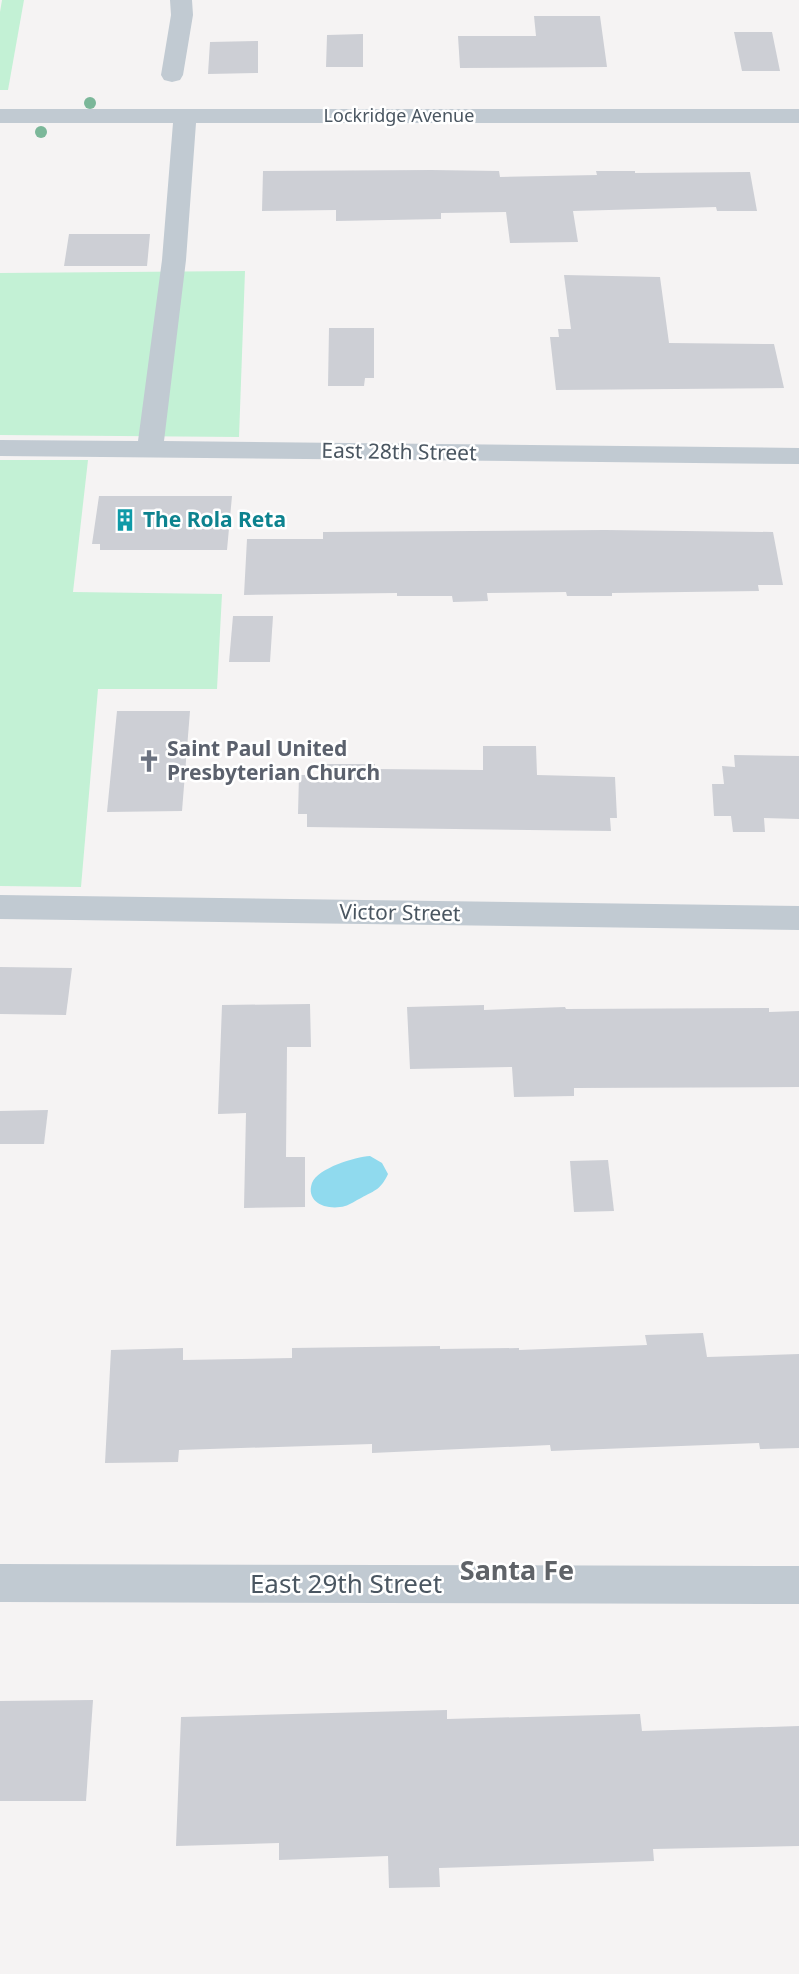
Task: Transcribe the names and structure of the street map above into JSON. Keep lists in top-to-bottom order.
{
  "streets": {
    "street": [
      "Lockridge Avenue",
      "East 28th Street",
      "Victor Street",
      "East 29th Street"
    ]
  },
  "districts": ["Santa Fe"],
  "places": {
    "building": ["The Rola Reta"],
    "church": ["Saint Paul United Presbyterian Church"]
  }
}
